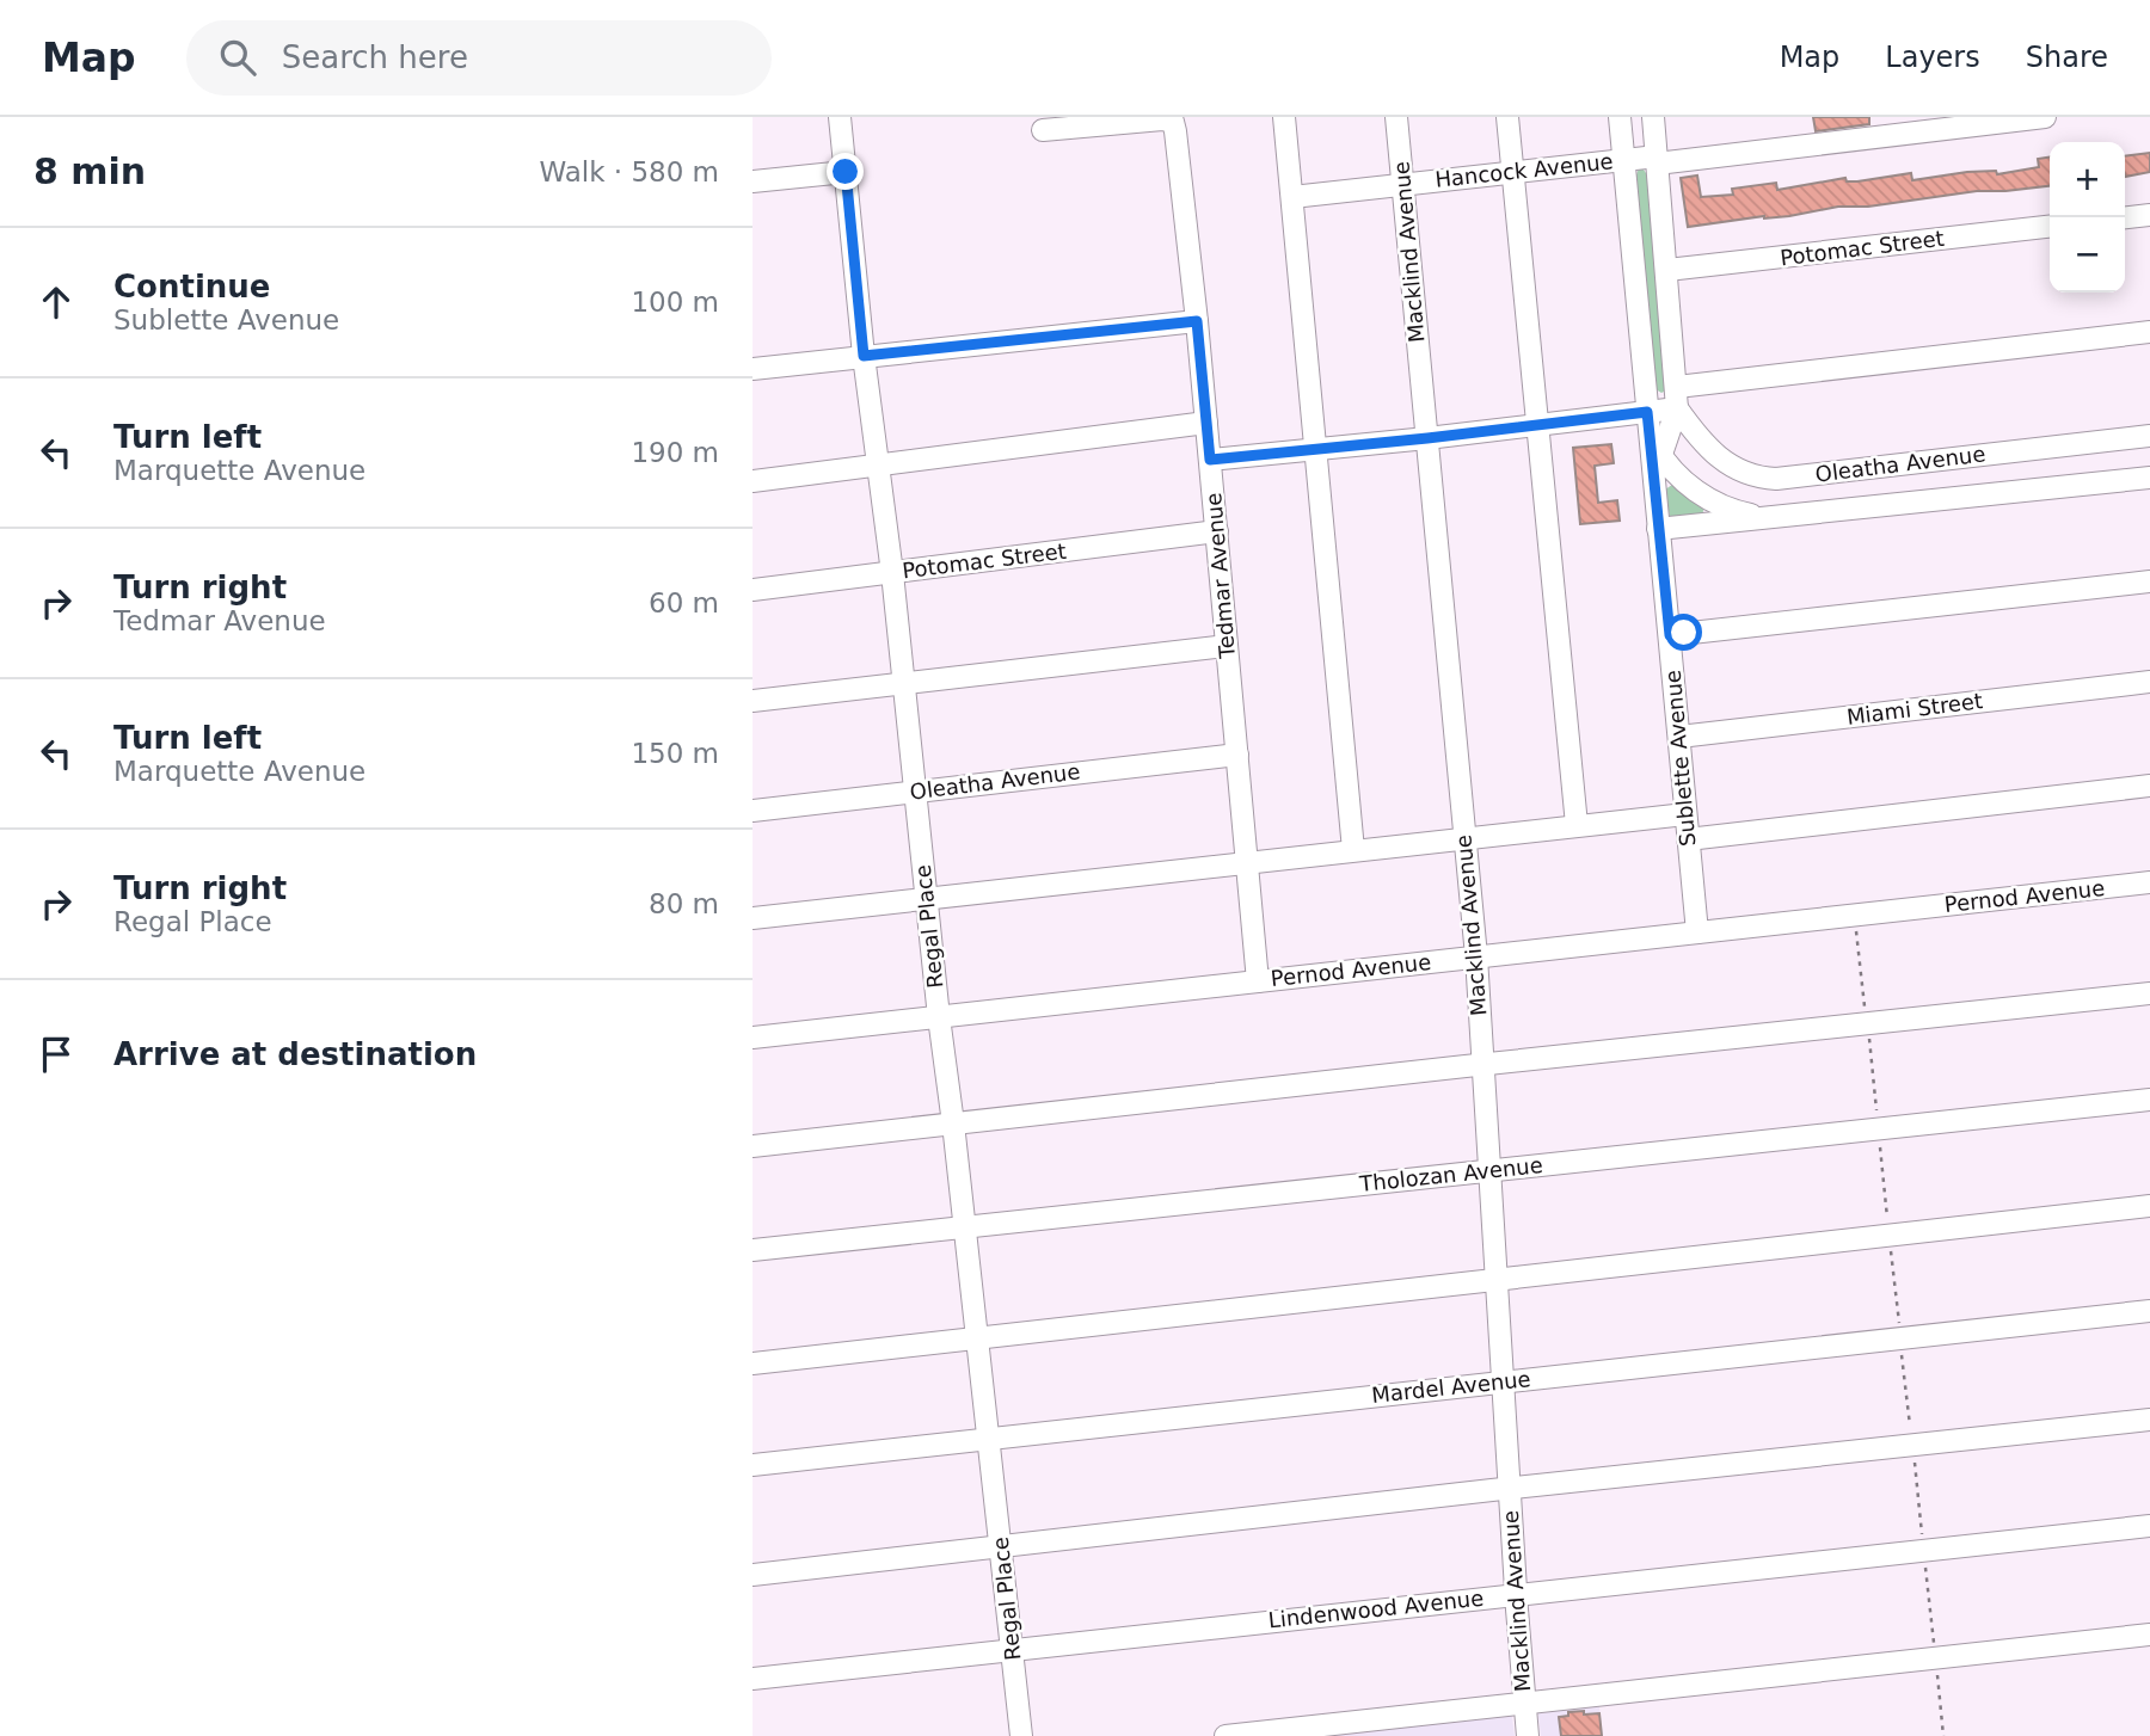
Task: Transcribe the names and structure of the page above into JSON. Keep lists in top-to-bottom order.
{
  "streets": {
    "street": [
      "Hancock Avenue",
      "Potomac Street",
      "Macklind Avenue",
      "Oleatha Avenue",
      "Tedmar Avenue",
      "Miami Street",
      "Sublette Avenue",
      "Pernod Avenue",
      "Regal Place",
      "Tholozan Avenue",
      "Mardel Avenue",
      "Lindenwood Avenue"
    ]
  },
  "crossings": [
    ["Hancock Avenue", "Macklind Avenue"],
    ["Hancock Avenue", "Sublette Avenue"],
    ["Potomac Street", "Tedmar Avenue"],
    ["Potomac Street", "Sublette Avenue"],
    ["Potomac Street", "Regal Place"],
    ["Macklind Avenue", "Pernod Avenue"],
    ["Macklind Avenue", "Tholozan Avenue"],
    ["Macklind Avenue", "Mardel Avenue"],
    ["Macklind Avenue", "Lindenwood Avenue"],
    ["Oleatha Avenue", "Tedmar Avenue"],
    ["Oleatha Avenue", "Sublette Avenue"],
    ["Oleatha Avenue", "Regal Place"],
    ["Tedmar Avenue", "Pernod Avenue"],
    ["Miami Street", "Sublette Avenue"],
    ["Sublette Avenue", "Pernod Avenue"],
    ["Pernod Avenue", "Regal Place"],
    ["Regal Place", "Tholozan Avenue"],
    ["Regal Place", "Mardel Avenue"],
    ["Regal Place", "Lindenwood Avenue"]
  ],
  "page": {
    "header": "Map",
    "search": "Search here",
    "nav": ["Map", "Layers", "Share"],
    "heading": ["8 min", "Walk · 580 m"],
    "map_buttons": ["+", "−"],
    "list": [
      ["Continue", "Sublette Avenue", "100 m"],
      ["Turn left", "Marquette Avenue", "190 m"],
      ["Turn right", "Tedmar Avenue", "60 m"],
      ["Turn left", "Marquette Avenue", "150 m"],
      ["Turn right", "Regal Place", "80 m"],
      "Arrive at destination"
    ]
  }
}
